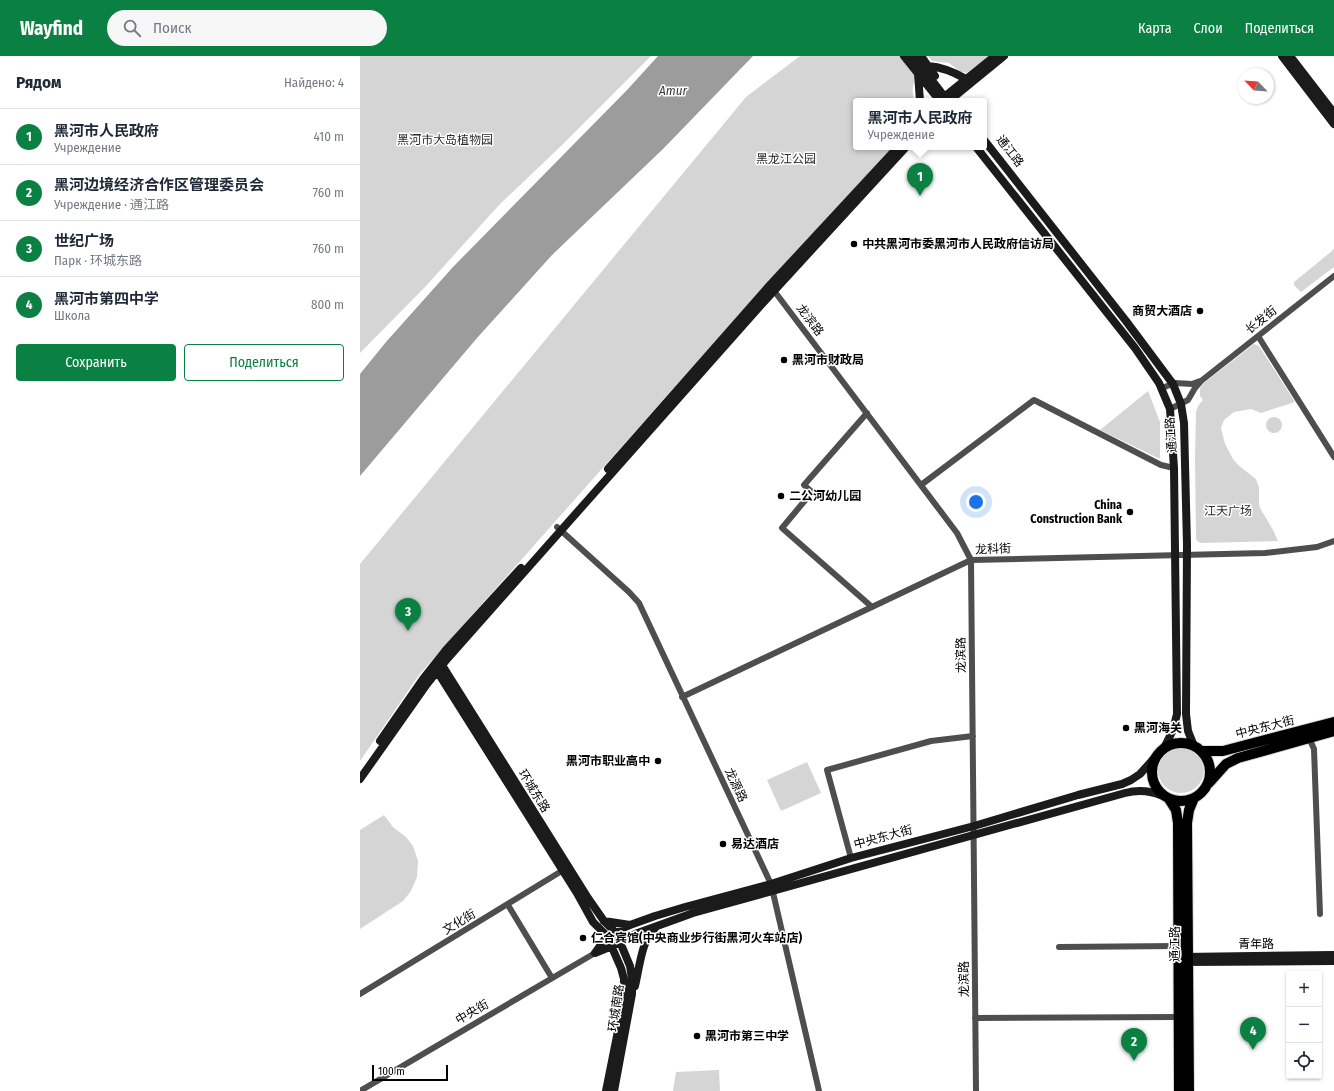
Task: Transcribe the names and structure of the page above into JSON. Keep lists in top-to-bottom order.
{
  "streets": {
    "main road": [
      "通江路",
      "中央东大街",
      "环城东路",
      "青年路",
      "环城南路"
    ],
    "street": [
      "龙滨路",
      "长发街",
      "龙科街",
      "龙源路",
      "文化街",
      "中央街"
    ]
  },
  "crossings": [
    ["通江路", "长发街"],
    ["通江路", "龙科街"],
    ["通江路", "中央东大街"],
    ["通江路", "青年路"],
    ["龙滨路", "龙科街"],
    ["龙滨路", "中央东大街"],
    ["龙科街", "龙源路"],
    ["中央东大街", "龙源路"],
    ["中央东大街", "环城东路"],
    ["中央东大街", "环城南路"],
    ["中央东大街", "中央街"],
    ["环城东路", "文化街"],
    ["环城东路", "环城南路"]
  ],
  "water": ["Amur"],
  "parks": ["黑河市大岛植物园", "黑龙江公园", "江天广场"],
  "places": [
    "中共黑河市委黑河市人民政府信访局",
    "商贸大酒店",
    "黑河市财政局",
    "二公河幼儿园",
    "China Construction Bank",
    "黑河海关",
    "黑河市职业高中",
    "易达酒店",
    "仁合宾馆(中央商业步行街黑河火车站店)",
    "黑河市第三中学"
  ],
  "scale_bar": "100 m",
  "north": "top left",
  "page": {
    "header": "Wayfind",
    "search": "Поиск",
    "nav": ["Карта", "Слои", "Поделиться"],
    "heading": ["Рядом", "Найдено: 4"],
    "popup": ["黑河市人民政府", "Учреждение"],
    "list": [
      {
        "mark": "1",
        "name": "黑河市人民政府",
        "note": "Учреждение",
        "value": "410 m"
      },
      {
        "mark": "2",
        "name": "黑河边境经济合作区管理委员会",
        "note": "Учреждение · 通江路",
        "value": "760 m"
      },
      {
        "mark": "3",
        "name": "世纪广场",
        "note": "Парк · 环城东路",
        "value": "760 m"
      },
      {
        "mark": "4",
        "name": "黑河市第四中学",
        "note": "Школа",
        "value": "800 m"
      }
    ],
    "pins": [
      "1",
      "3",
      "4",
      "2"
    ],
    "buttons": ["Сохранить", "Поделиться"],
    "map_buttons": ["+", "−"],
    "scale": "100 m"
  }
}
